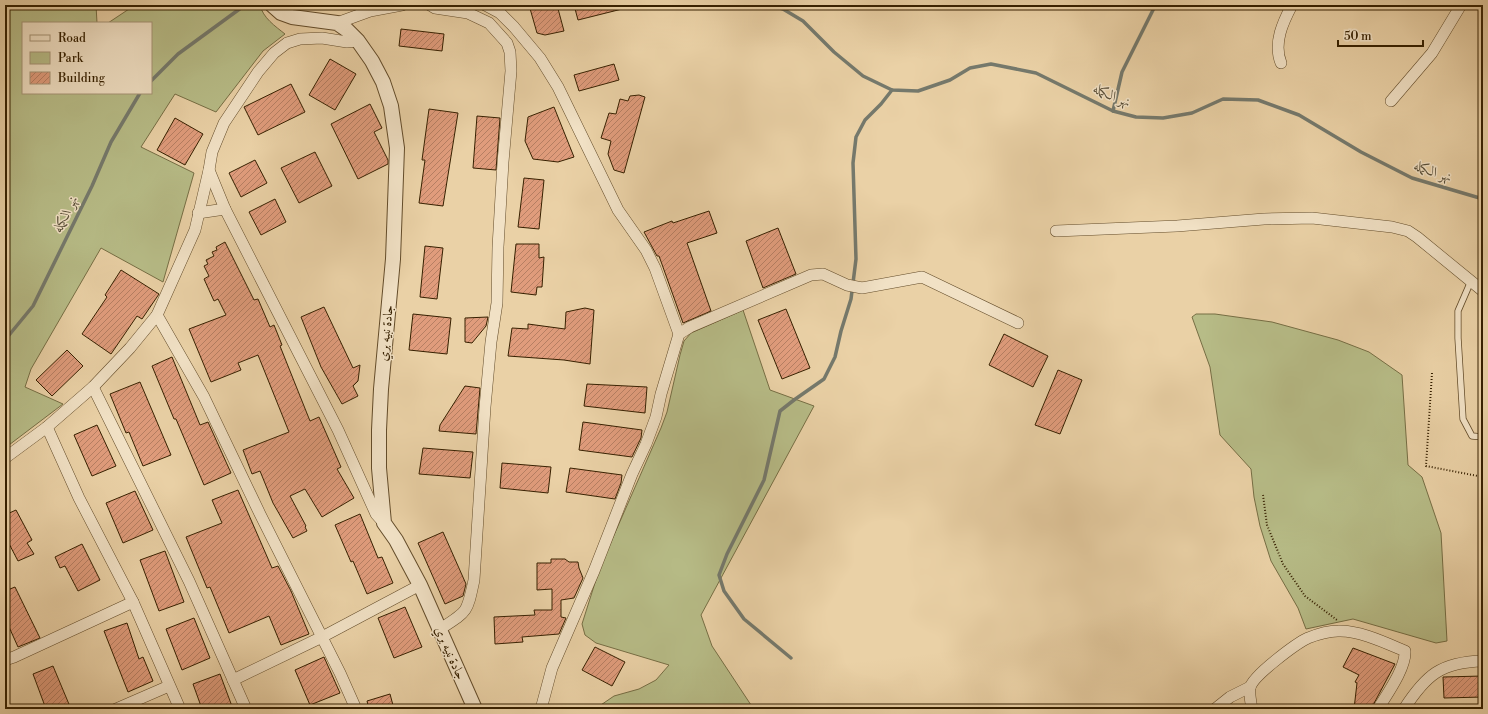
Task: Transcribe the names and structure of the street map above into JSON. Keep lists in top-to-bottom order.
{
  "streets": {
    "street": ["جادة نبيه بري"]
  },
  "water": ["نهر الكمله"],
  "legend": ["Road", "Park", "Building"],
  "scale_bar": "50 m"
}
